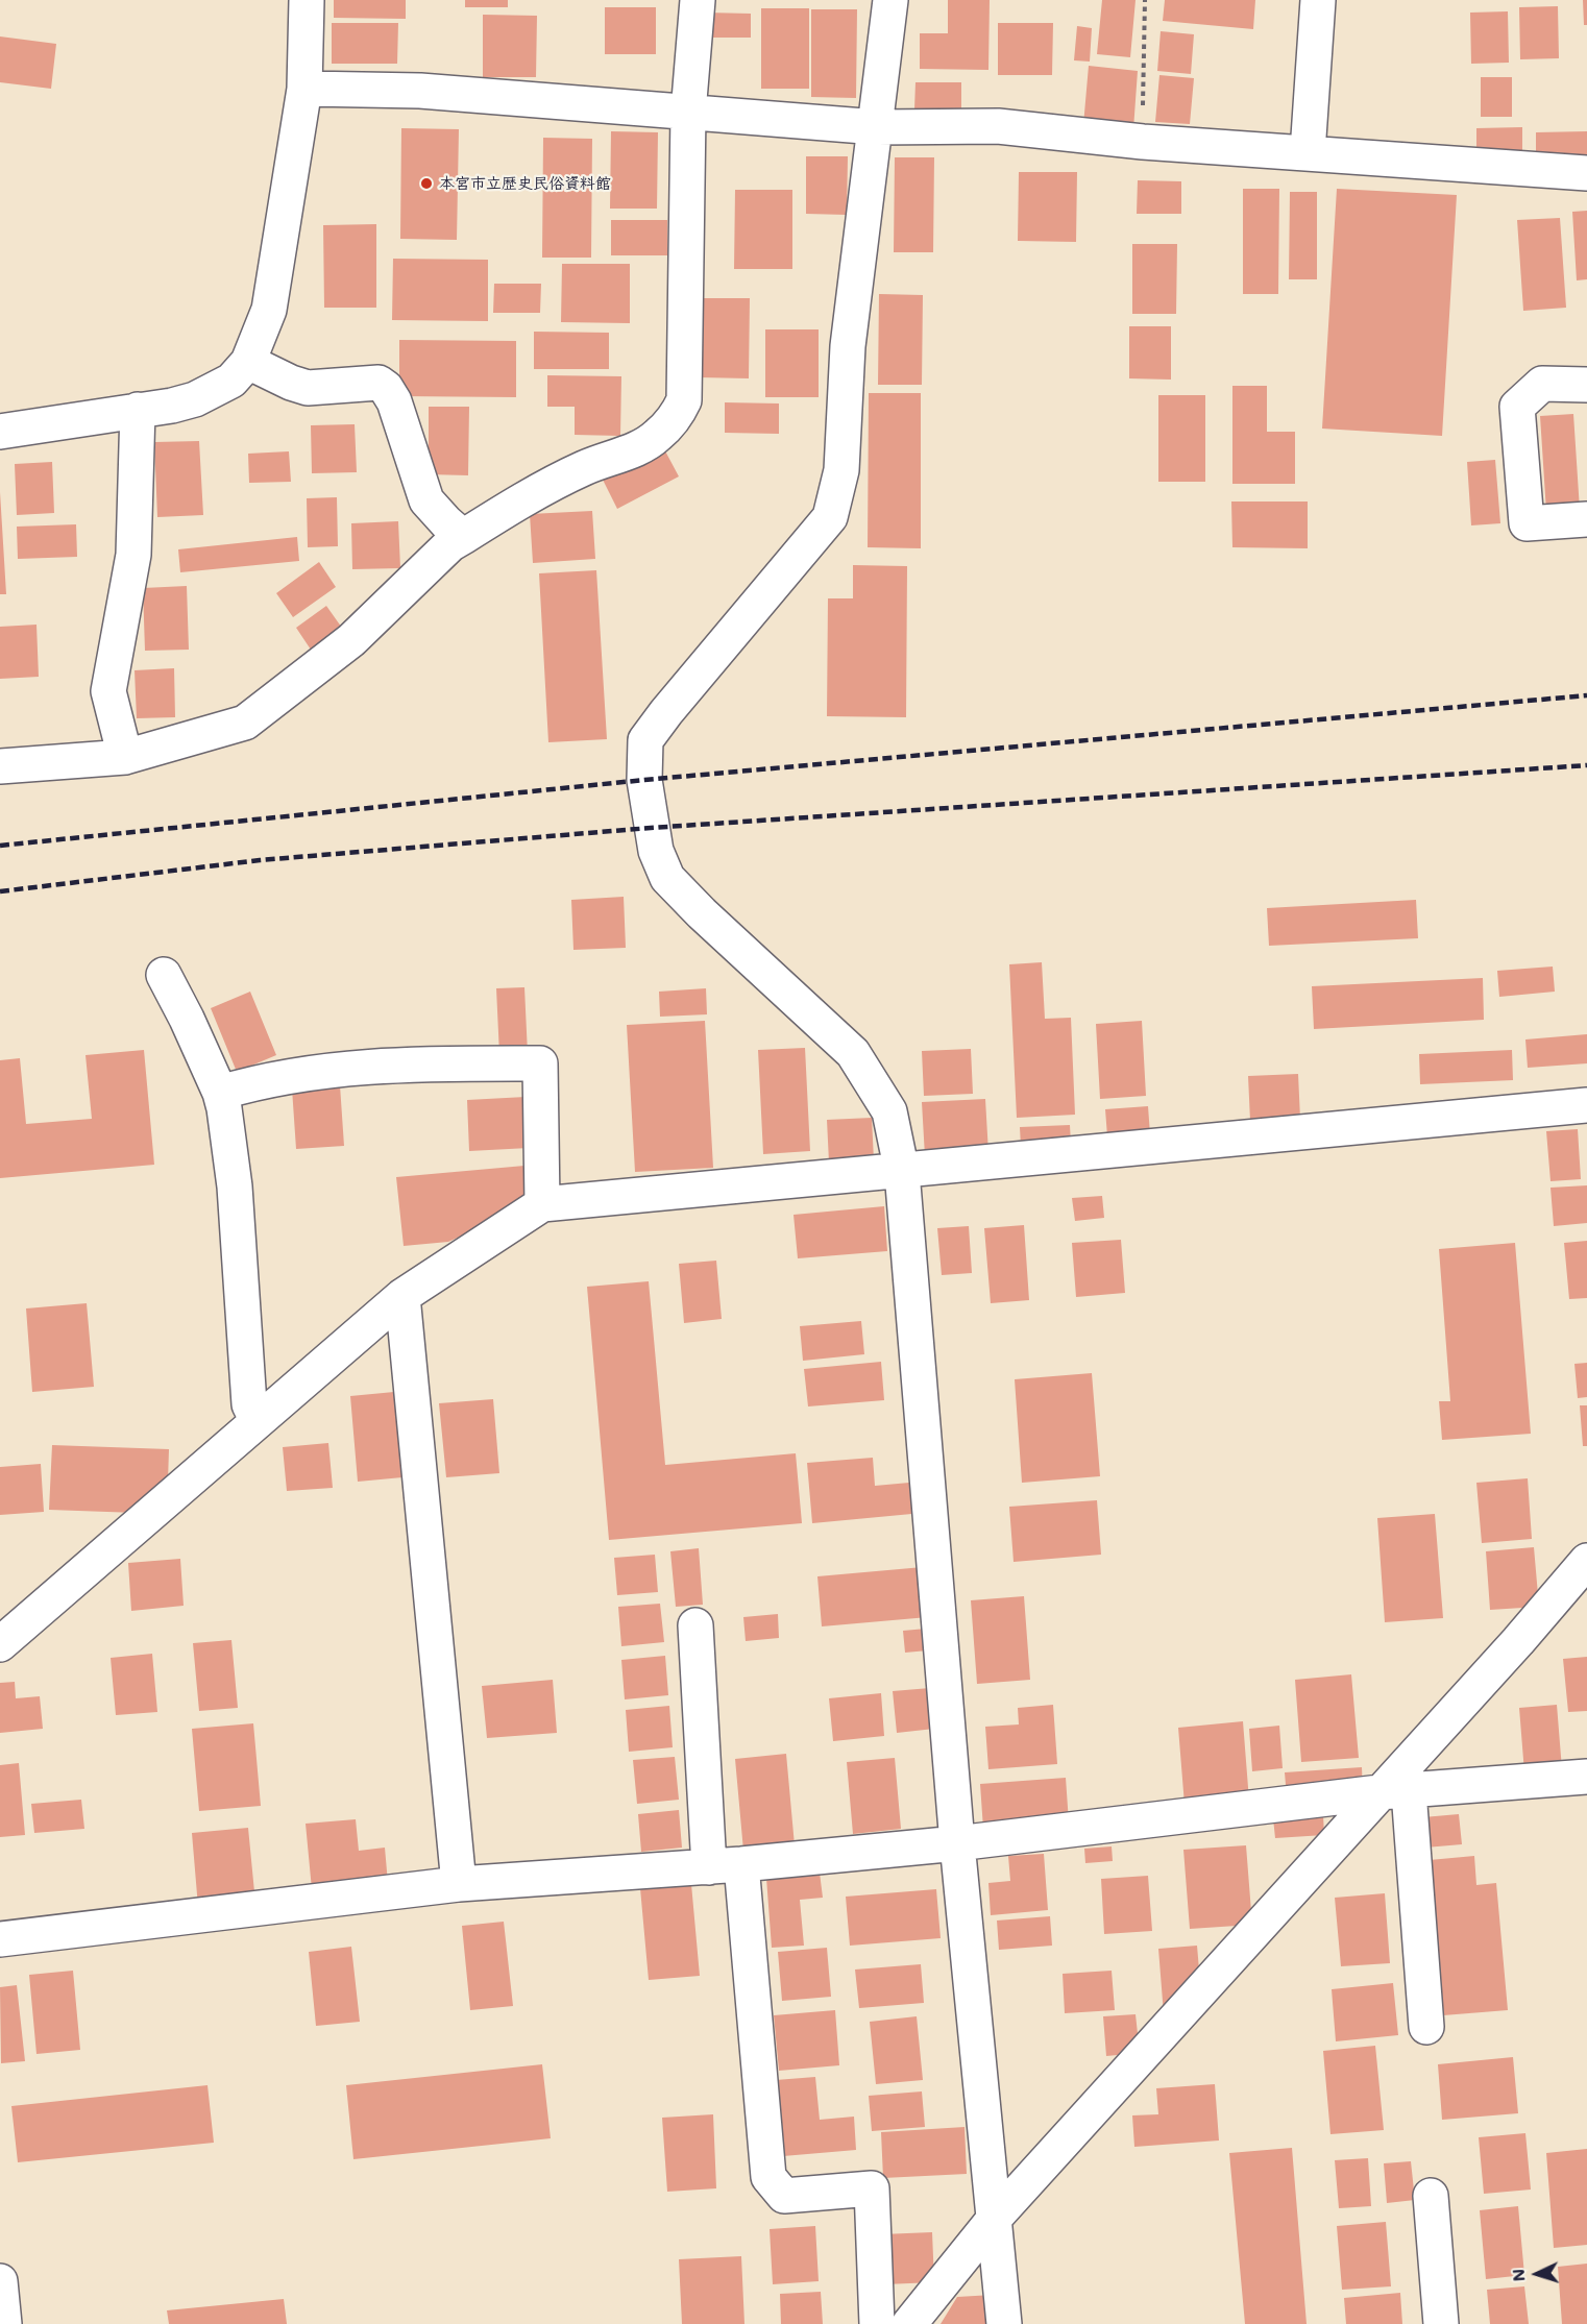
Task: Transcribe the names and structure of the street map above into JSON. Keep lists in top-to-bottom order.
{
  "places": ["本宮市立歴史民俗資料館"],
  "north": "left"
}
